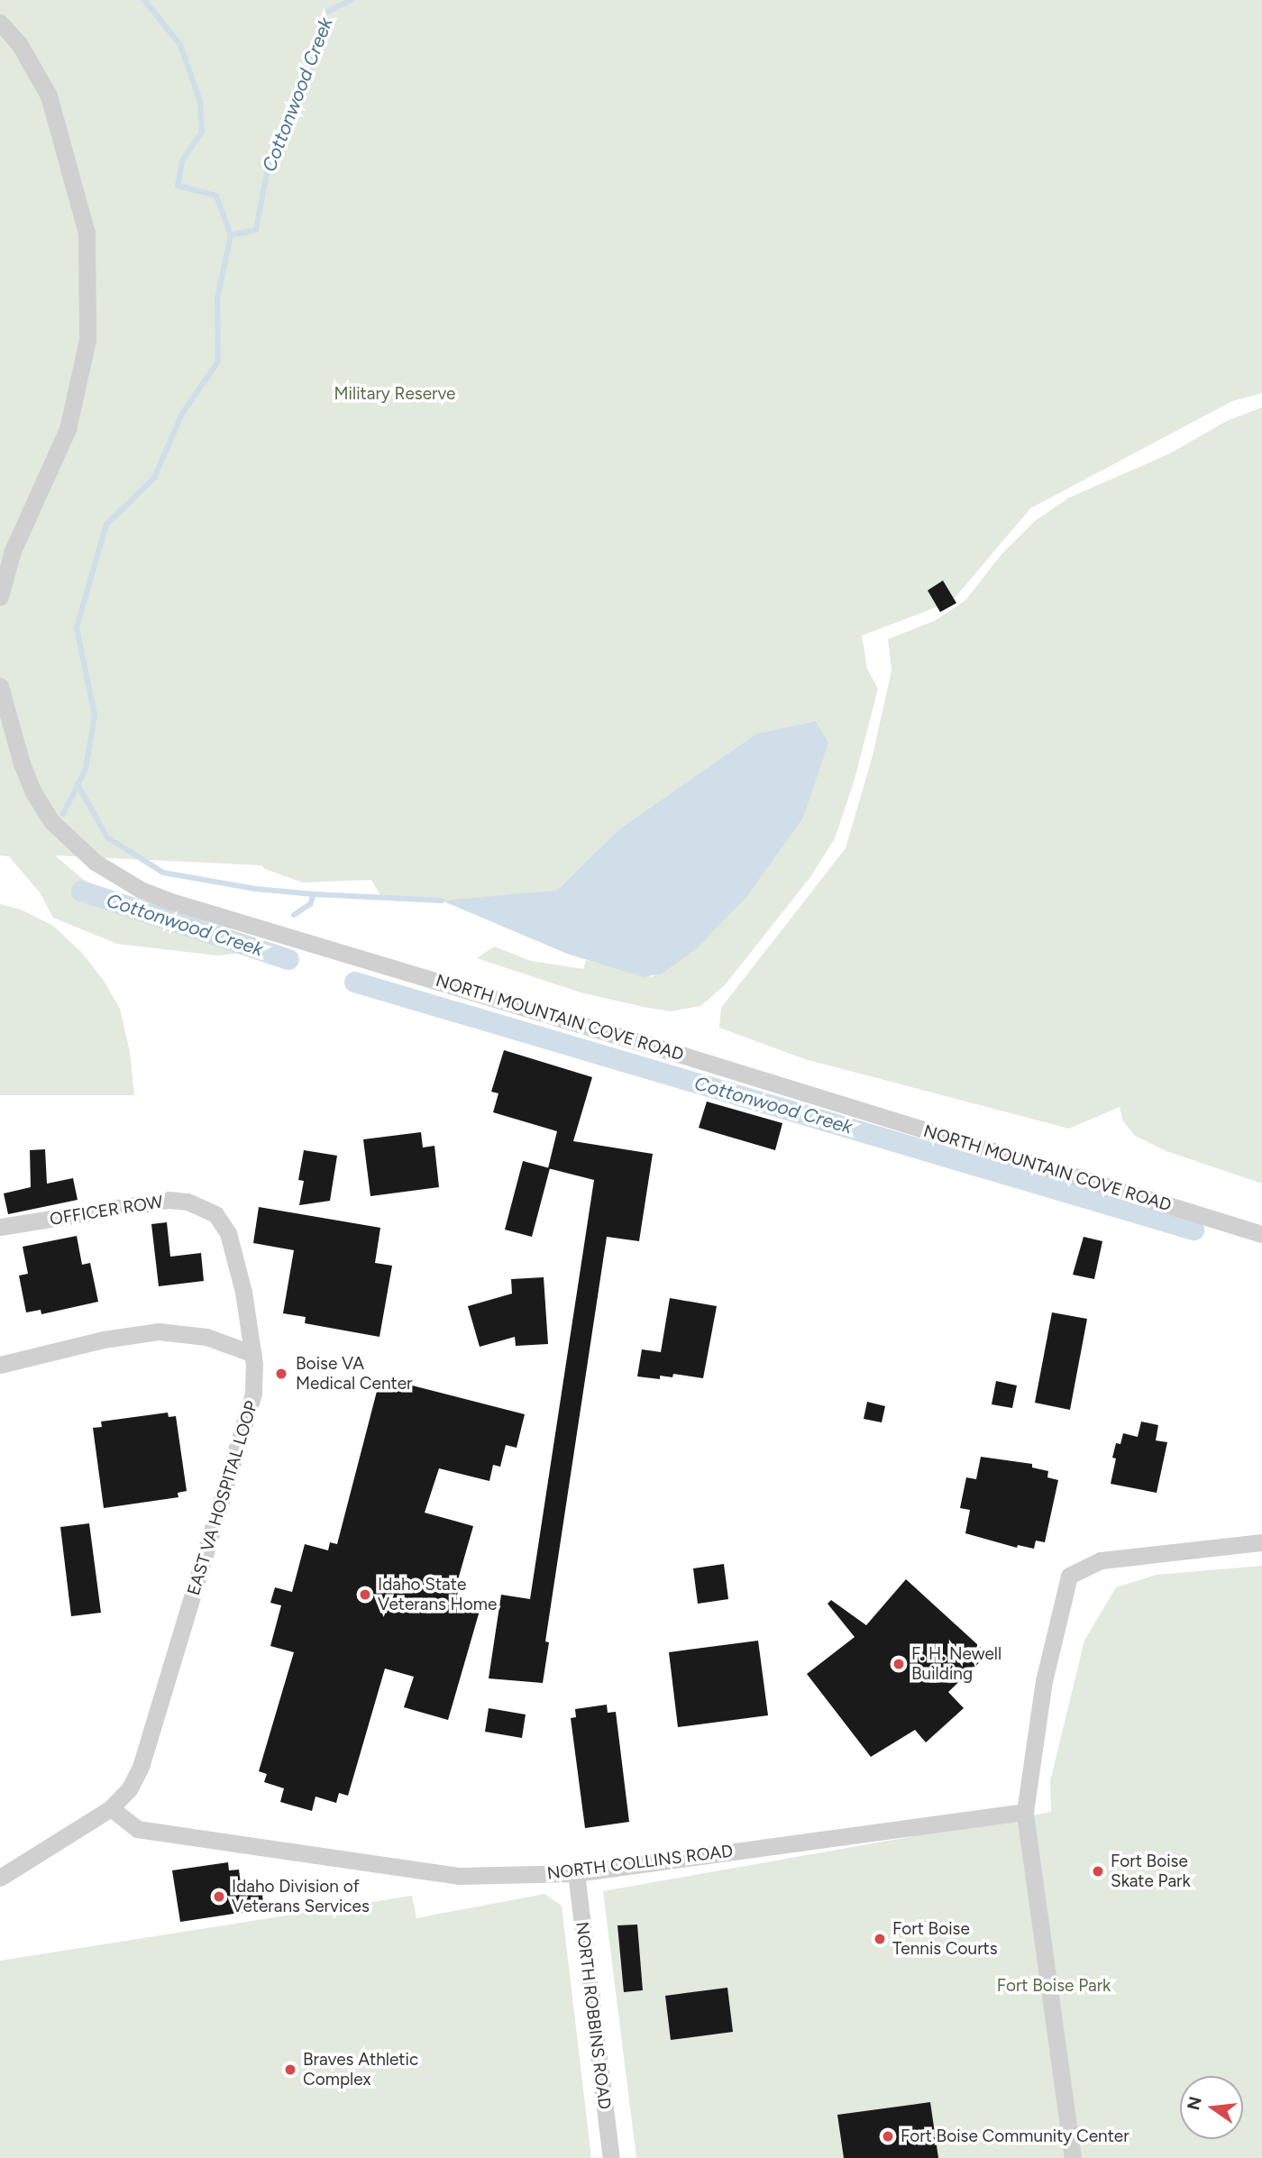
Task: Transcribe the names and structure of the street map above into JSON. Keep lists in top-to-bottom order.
{
  "streets": {
    "street": [
      "NORTH MOUNTAIN COVE ROAD",
      "OFFICER ROW",
      "EAST VA HOSPITAL LOOP",
      "NORTH COLLINS ROAD",
      "NORTH ROBBINS ROAD"
    ]
  },
  "crossings": [
    ["OFFICER ROW", "EAST VA HOSPITAL LOOP"],
    ["EAST VA HOSPITAL LOOP", "NORTH COLLINS ROAD"],
    ["NORTH COLLINS ROAD", "NORTH ROBBINS ROAD"]
  ],
  "water": ["Cottonwood Creek"],
  "parks": ["Military Reserve", "Fort Boise Park"],
  "places": [
    "Boise VA Medical Center",
    "Idaho State Veterans Home",
    "F. H. Newell Building",
    "Fort Boise Skate Park",
    "Idaho Division of Veterans Services",
    "Fort Boise Tennis Courts",
    "Braves Athletic Complex",
    "Fort Boise Community Center"
  ],
  "north": "left"
}
